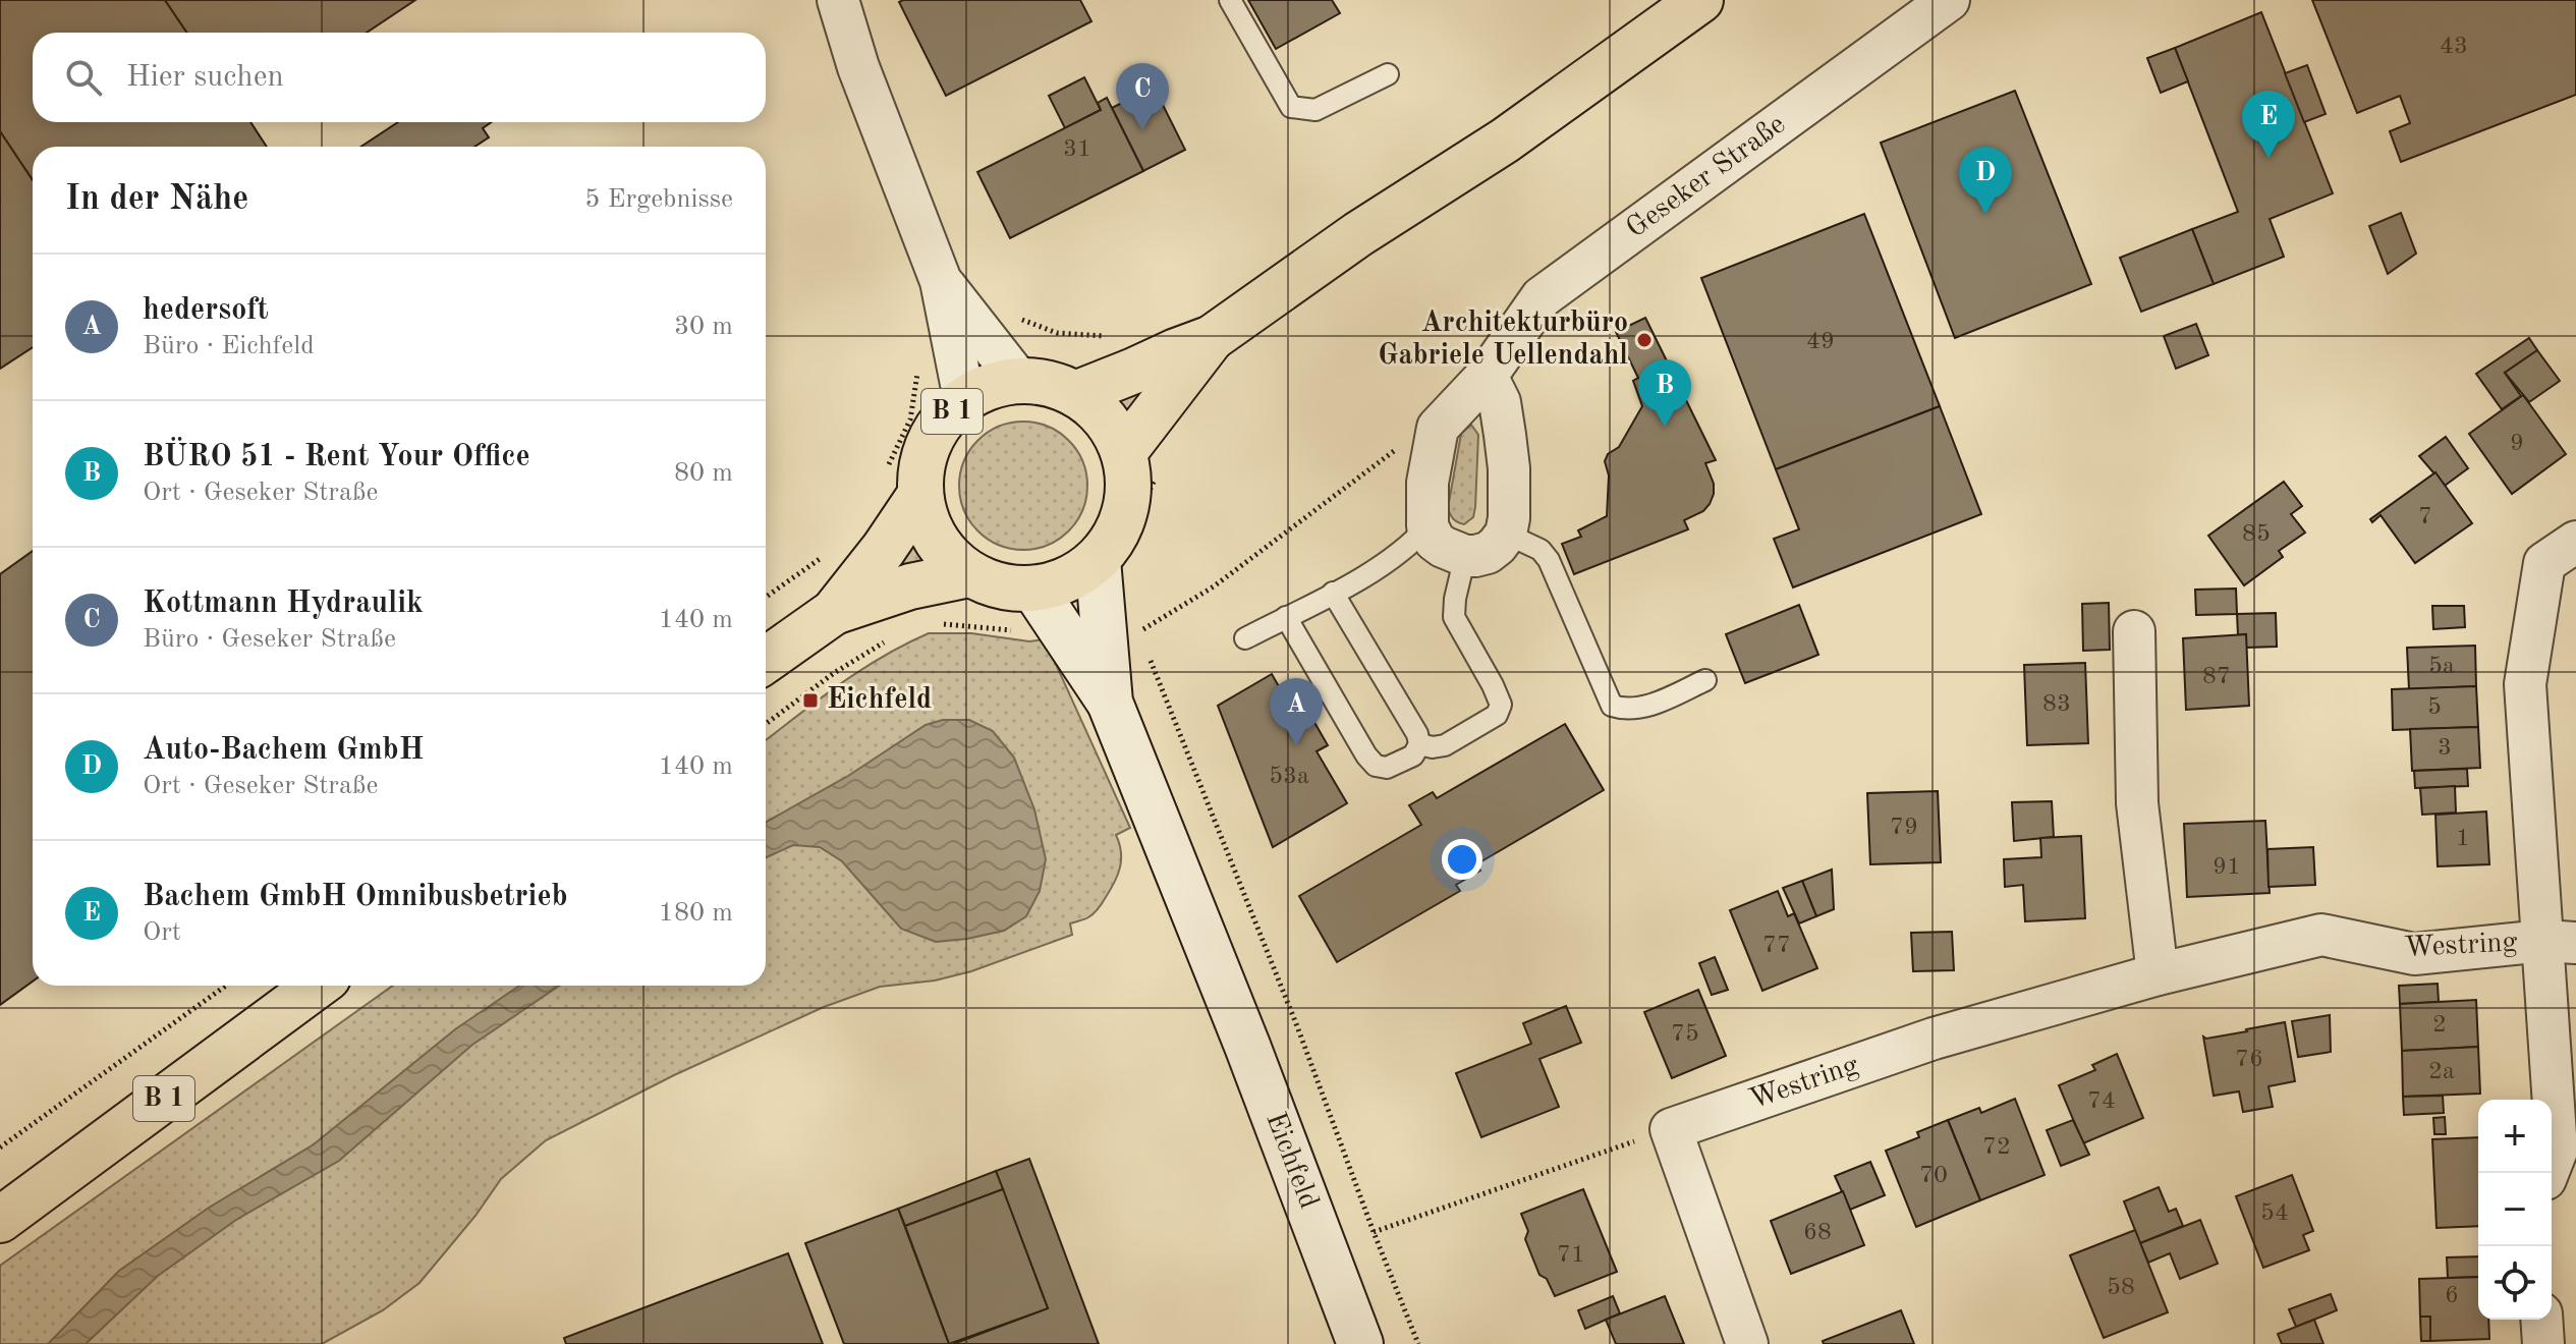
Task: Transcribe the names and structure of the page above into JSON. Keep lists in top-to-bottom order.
{
  "streets": {
    "main road": ["B 1", "Eichfeld"],
    "street": ["Geseker Straße", "Westring"]
  },
  "crossings": [
    ["B 1", "Eichfeld"]
  ],
  "places": {
    "other": ["Architekturbüro Gabriele Uellendahl"],
    "transit": ["Eichfeld"]
  },
  "house_numbers": [
    "43",
    "31",
    "49",
    "9",
    "7",
    "85",
    "5a",
    "87",
    "83",
    "5",
    "3",
    "53a",
    "79",
    "1",
    "91",
    "77",
    "2",
    "75",
    "76",
    "2a",
    "74",
    "72",
    "70",
    "54",
    "68",
    "71",
    "58",
    "6"
  ],
  "page": {
    "search": "Hier suchen",
    "pins": [
      "C",
      "E",
      "D",
      "B",
      "A"
    ],
    "heading": ["In der Nähe", "5 Ergebnisse"],
    "list": [
      {
        "mark": "A",
        "name": "hedersoft",
        "note": "Büro · Eichfeld",
        "value": "30 m"
      },
      {
        "mark": "B",
        "name": "BÜRO 51 - Rent Your Office",
        "note": "Ort · Geseker Straße",
        "value": "80 m"
      },
      {
        "mark": "C",
        "name": "Kottmann Hydraulik",
        "note": "Büro · Geseker Straße",
        "value": "140 m"
      },
      {
        "mark": "D",
        "name": "Auto-Bachem GmbH",
        "note": "Ort · Geseker Straße",
        "value": "140 m"
      },
      {
        "mark": "E",
        "name": "Bachem GmbH Omnibusbetrieb",
        "note": "Ort",
        "value": "180 m"
      }
    ],
    "map_buttons": ["+", "−"]
  }
}
